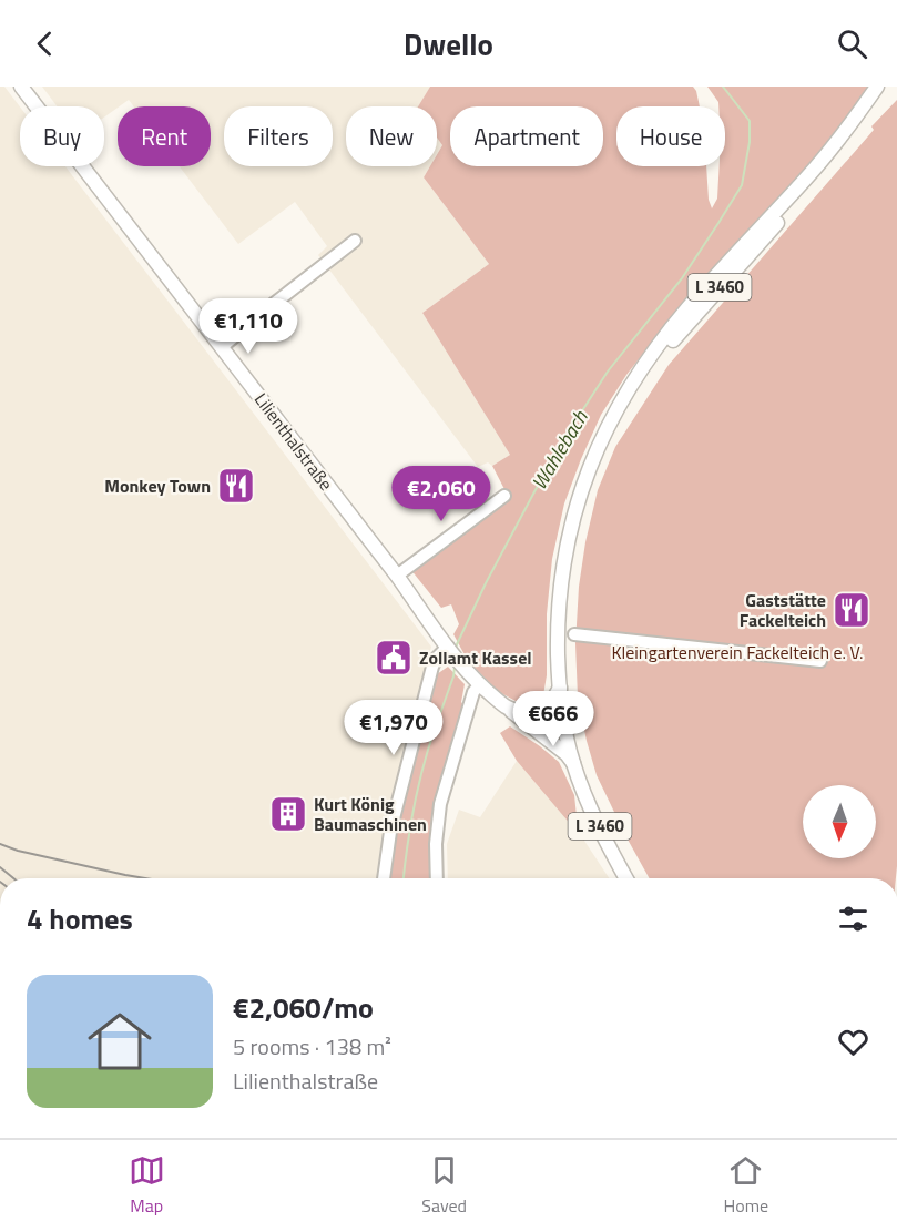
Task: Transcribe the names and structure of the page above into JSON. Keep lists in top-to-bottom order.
{
  "streets": {
    "main road": ["L 3460", "Lilienthalstraße"]
  },
  "crossings": [
    ["L 3460", "Lilienthalstraße"]
  ],
  "water": ["Wahlebach"],
  "parks": ["Kleingartenverein Fackelteich e. V."],
  "places": {
    "restaurant": ["Monkey Town", "Gaststätte Fackelteich"],
    "public building": ["Zollamt Kassel"],
    "building": ["Kurt König Baumaschinen"]
  },
  "north": "bottom",
  "page": {
    "header": "Dwello",
    "chip": [
      "Buy",
      "Rent",
      "Filters",
      "New",
      "Apartment",
      "House"
    ],
    "price": [
      "€1,110",
      "€2,060",
      "€666",
      "€1,970"
    ],
    "heading": "4 homes",
    "list": [
      {
        "name": "€2,060/mo",
        "note": "5 rooms · 138 m² · Lilienthalstraße"
      }
    ],
    "tabs": ["Map", "Saved", "Home"]
  }
}
